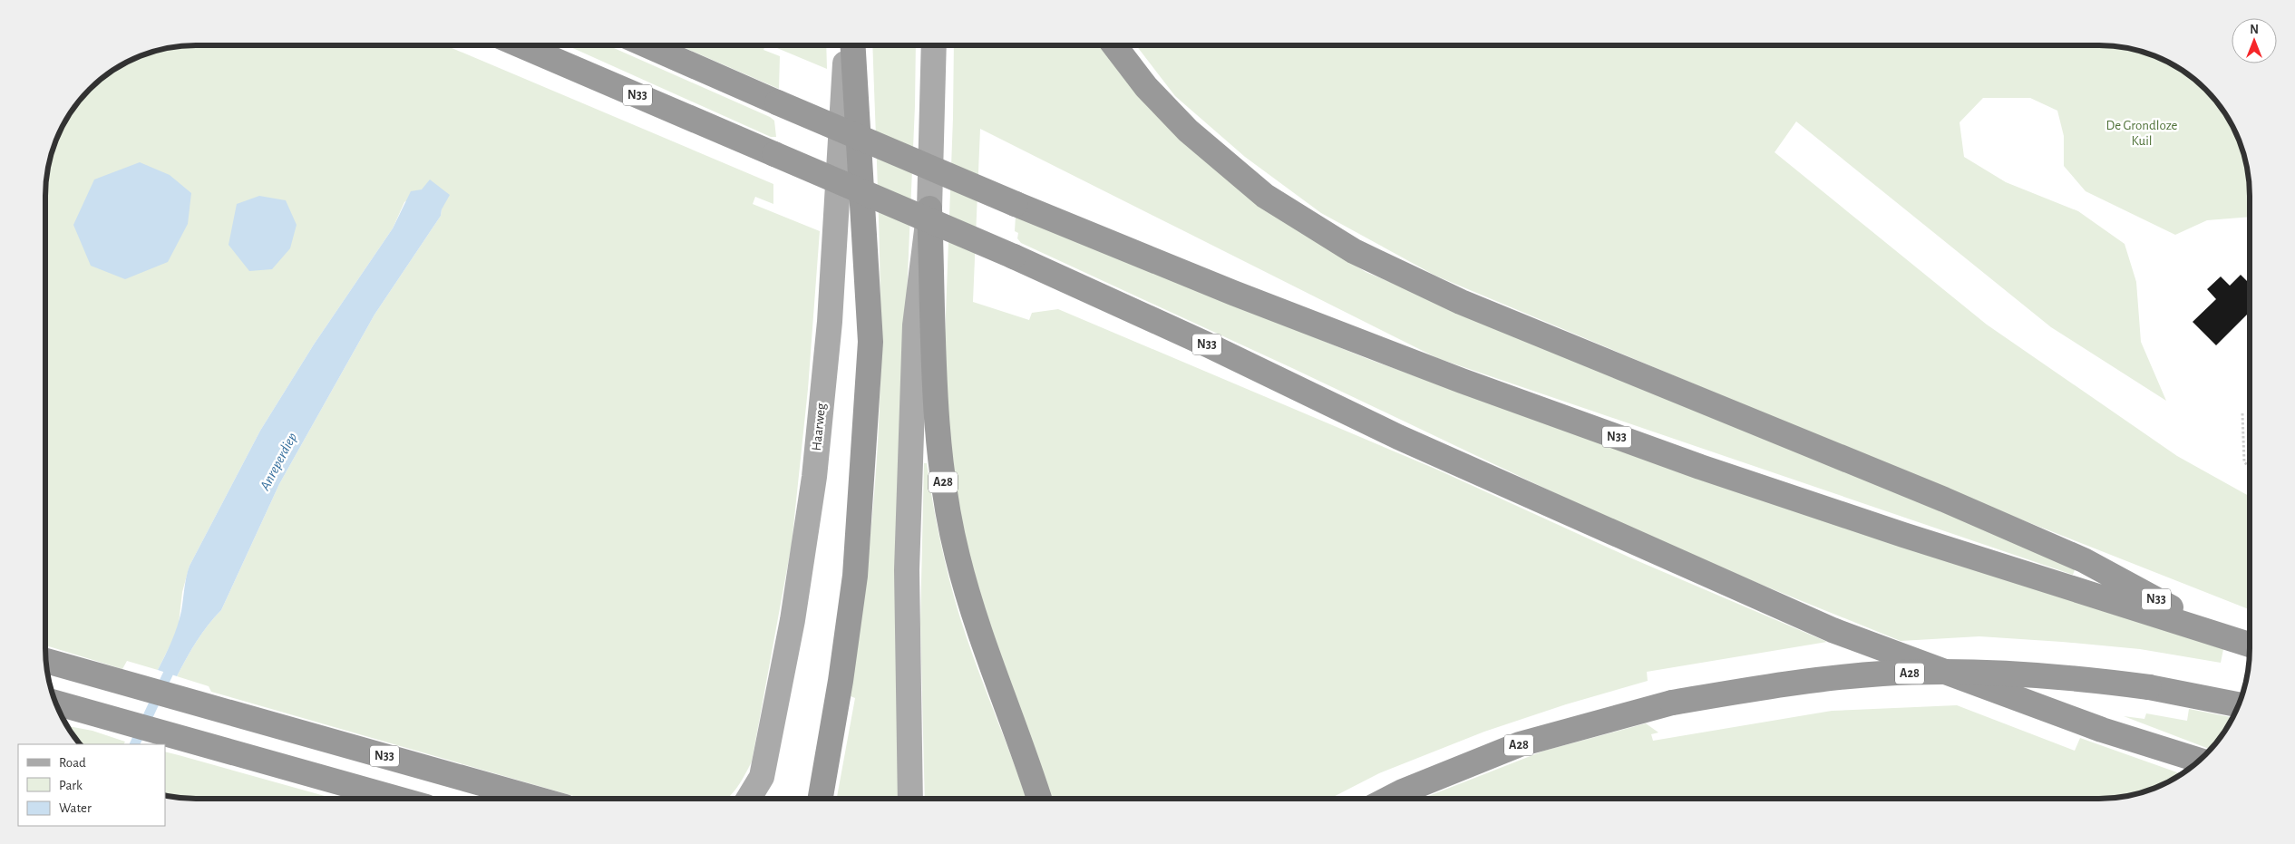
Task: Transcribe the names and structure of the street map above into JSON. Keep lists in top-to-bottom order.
{
  "streets": {
    "highway": ["N33", "A28"],
    "main road": ["Haarweg"]
  },
  "water": ["Anreperdiep"],
  "parks": ["De Grondloze Kuil"],
  "legend": ["Road", "Park", "Water"],
  "north": "top"
}
